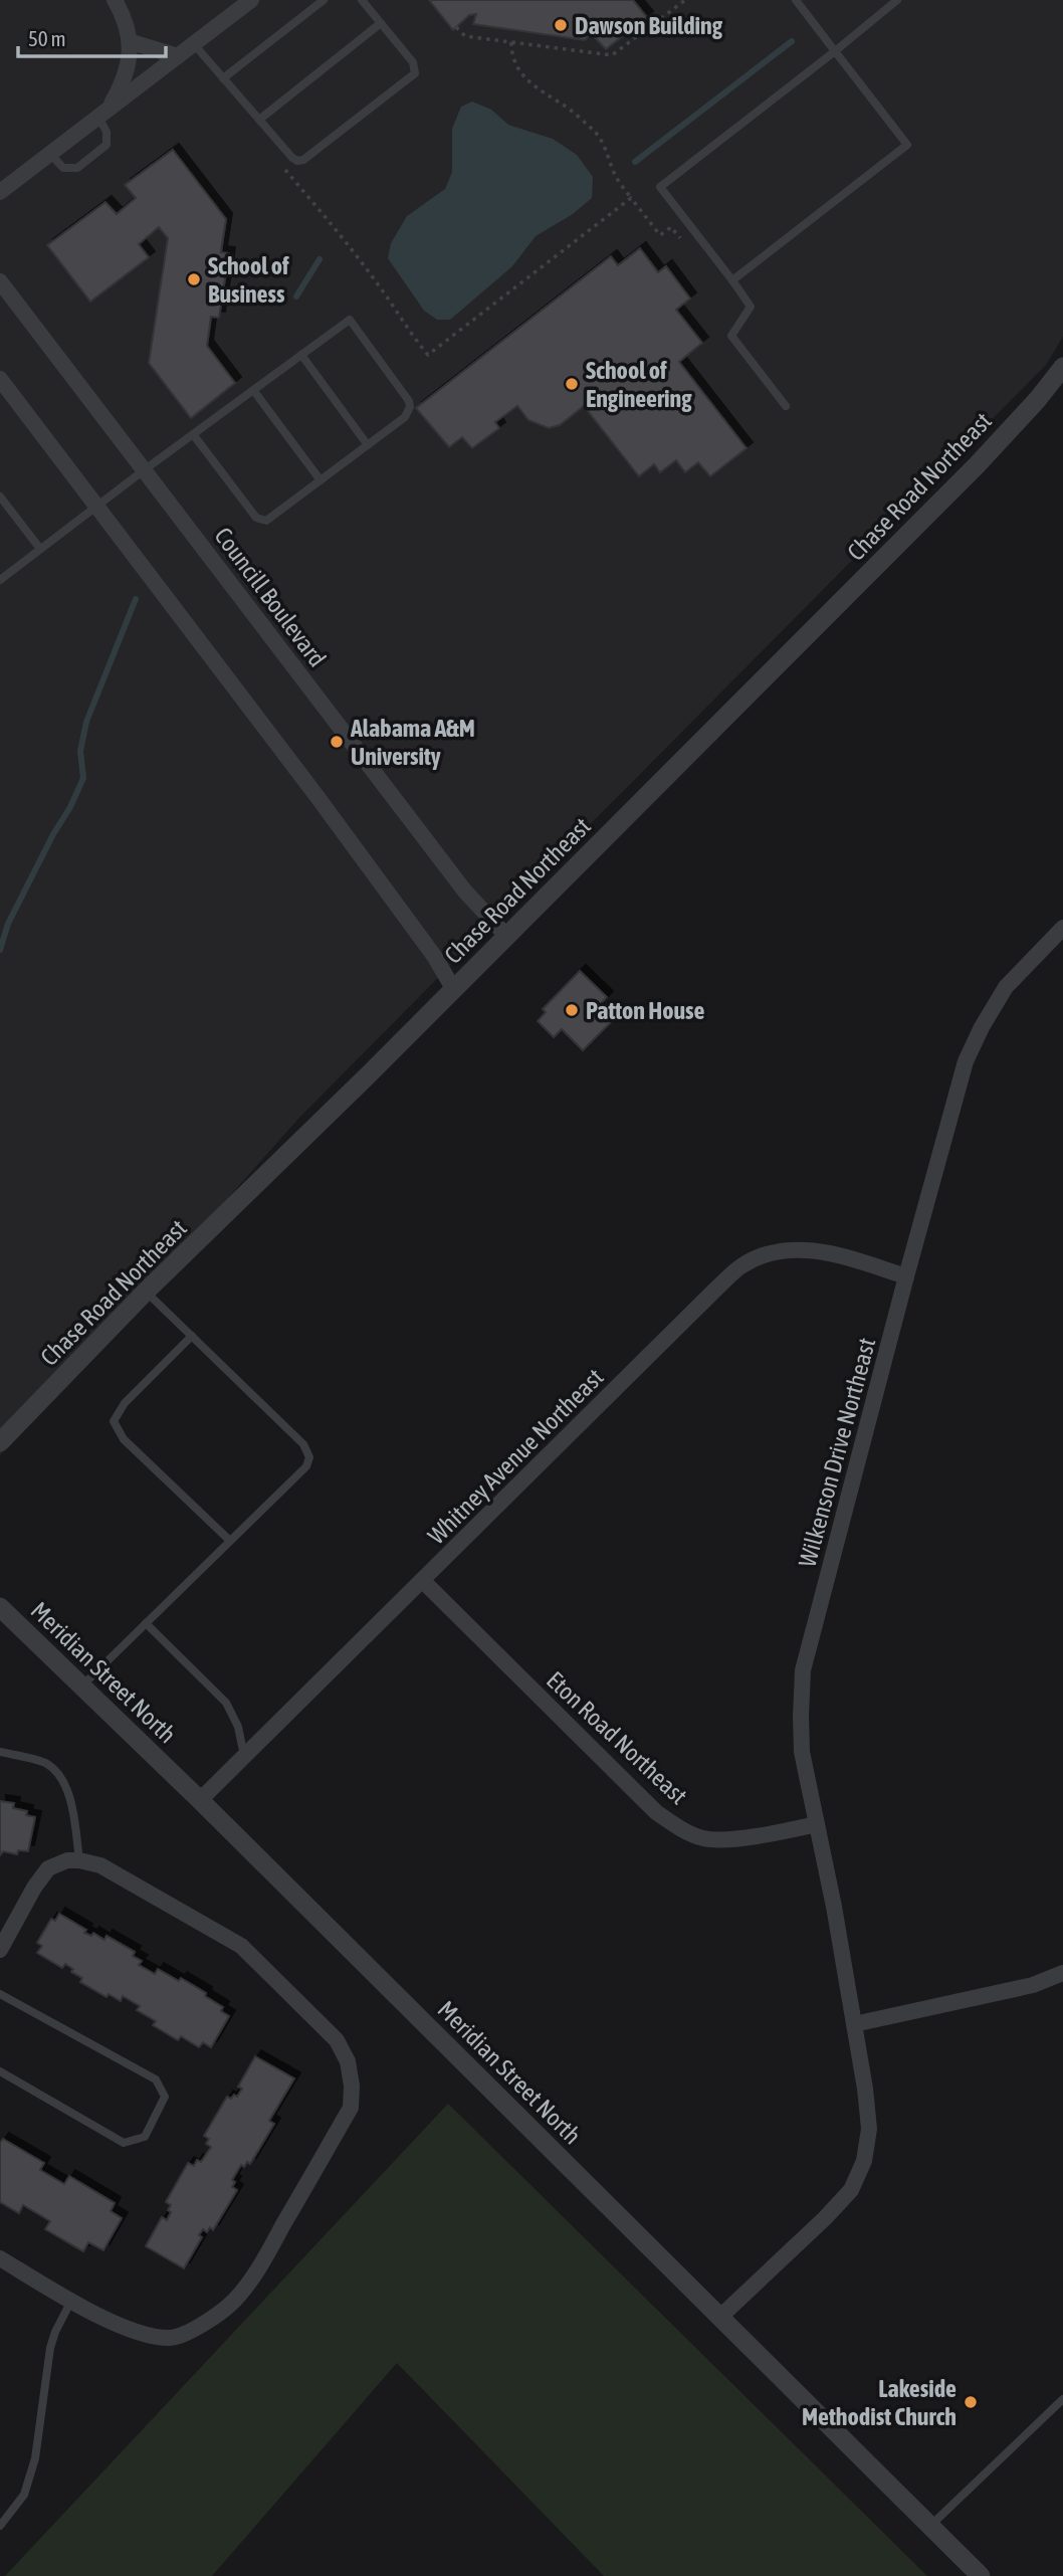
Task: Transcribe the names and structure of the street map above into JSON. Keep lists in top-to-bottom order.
{
  "streets": {
    "street": [
      "Chase Road Northeast",
      "Councill Boulevard",
      "Wilkenson Drive Northeast",
      "Whitney Avenue Northeast",
      "Meridian Street North",
      "Eton Road Northeast"
    ]
  },
  "crossings": [
    ["Chase Road Northeast", "Councill Boulevard"],
    ["Wilkenson Drive Northeast", "Whitney Avenue Northeast"],
    ["Wilkenson Drive Northeast", "Meridian Street North"],
    ["Wilkenson Drive Northeast", "Eton Road Northeast"],
    ["Whitney Avenue Northeast", "Meridian Street North"],
    ["Whitney Avenue Northeast", "Eton Road Northeast"]
  ],
  "places": [
    "Dawson Building",
    "School of Business",
    "School of Engineering",
    "Alabama A&M University",
    "Patton House",
    "Lakeside Methodist Church"
  ],
  "scale_bar": "50 m"
}
